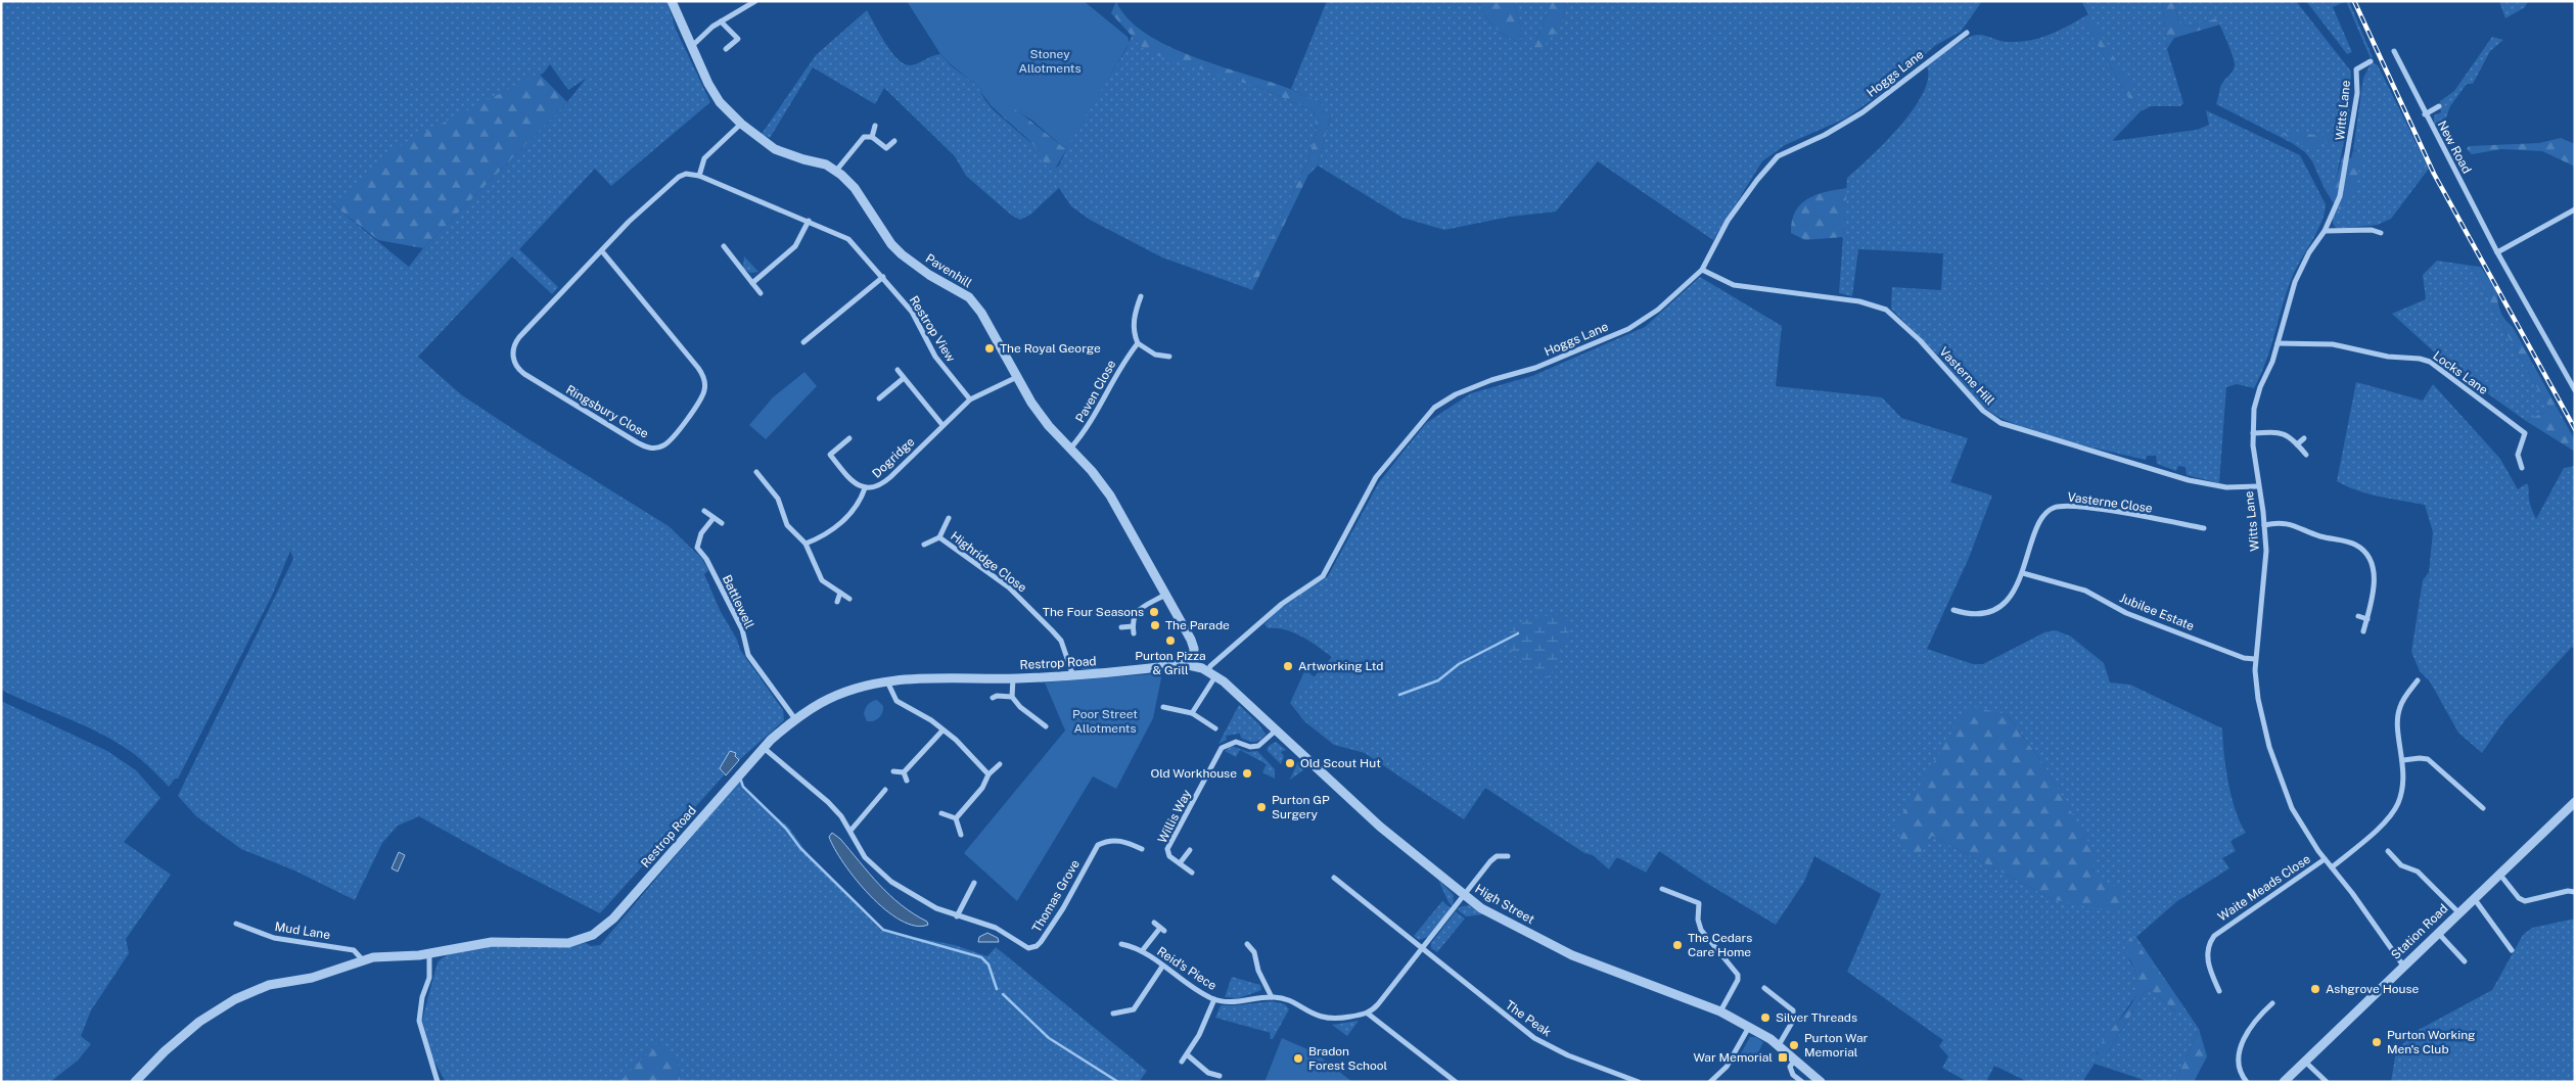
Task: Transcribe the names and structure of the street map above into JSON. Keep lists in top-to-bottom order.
{
  "streets": {
    "street": [
      "Hoggs Lane",
      "Witts Lane",
      "New Road",
      "Pavenhill",
      "Restrop View",
      "Locks Lane",
      "Vasterne Hill",
      "Paven Close",
      "Ringsbury Close",
      "Dogridge",
      "Vasterne Close",
      "Highridge Close",
      "Battlewell",
      "Jubilee Estate",
      "Restrop Road",
      "Willis Way",
      "Waite Meads Close",
      "Thomas Grove",
      "High Street",
      "Mud Lane",
      "Station Road",
      "Reid's Piece",
      "The Peak"
    ]
  },
  "crossings": [
    ["Hoggs Lane", "Vasterne Hill"],
    ["Hoggs Lane", "High Street"],
    ["Witts Lane", "Locks Lane"],
    ["Witts Lane", "Vasterne Hill"],
    ["Witts Lane", "Jubilee Estate"],
    ["Witts Lane", "Waite Meads Close"],
    ["Witts Lane", "Station Road"],
    ["Pavenhill", "Paven Close"],
    ["Pavenhill", "Restrop Road"],
    ["Pavenhill", "High Street"],
    ["Restrop View", "Ringsbury Close"],
    ["Restrop View", "Dogridge"],
    ["Vasterne Close", "Jubilee Estate"],
    ["Highridge Close", "Restrop Road"],
    ["Battlewell", "Restrop Road"],
    ["Restrop Road", "Thomas Grove"],
    ["Restrop Road", "High Street"],
    ["Restrop Road", "Mud Lane"],
    ["Willis Way", "High Street"]
  ],
  "parks": ["Stoney Allotments", "Poor Street Allotments"],
  "places": {
    "other": [
      "The Royal George",
      "The Four Seasons",
      "The Parade",
      "Purton Pizza & Grill",
      "Artworking Ltd",
      "Old Scout Hut",
      "Old Workhouse",
      "Purton GP Surgery",
      "The Cedars Care Home",
      "Ashgrove House",
      "Silver Threads",
      "Purton Working Men's Club",
      "Purton War Memorial",
      "Bradon Forest School"
    ],
    "transit": ["War Memorial"]
  }
}
